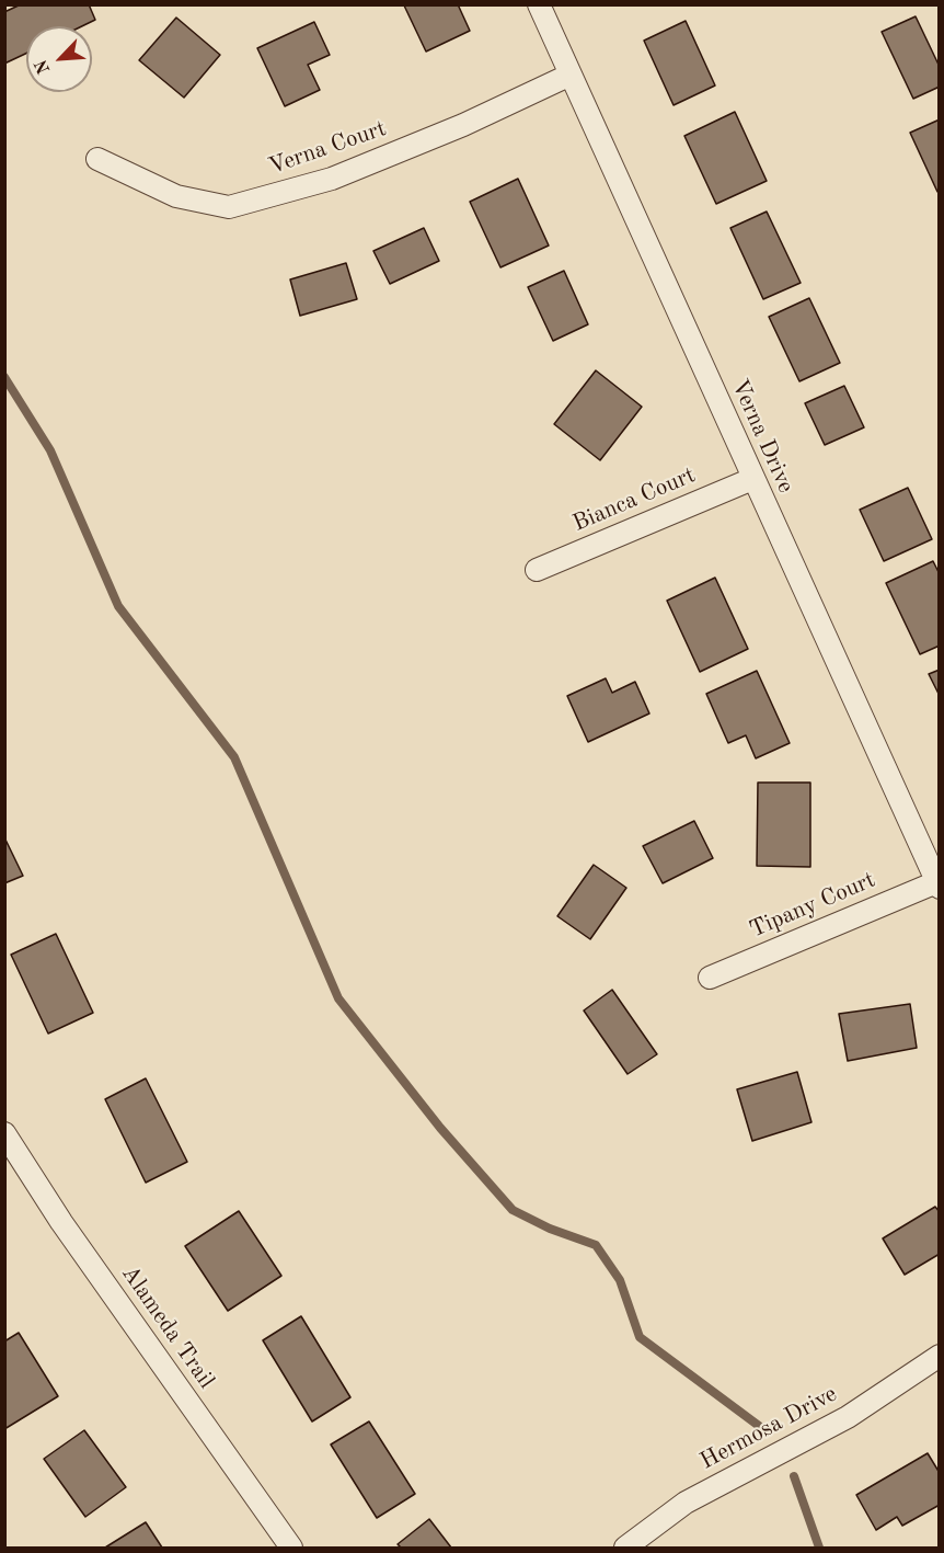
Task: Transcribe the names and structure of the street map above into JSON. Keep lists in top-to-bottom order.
{
  "streets": {
    "street": [
      "Verna Court",
      "Verna Drive",
      "Bianca Court",
      "Tipany Court",
      "Alameda Trail",
      "Hermosa Drive"
    ]
  },
  "crossings": [
    ["Verna Court", "Verna Drive"],
    ["Verna Drive", "Bianca Court"],
    ["Verna Drive", "Tipany Court"]
  ],
  "north": "bottom left"
}
